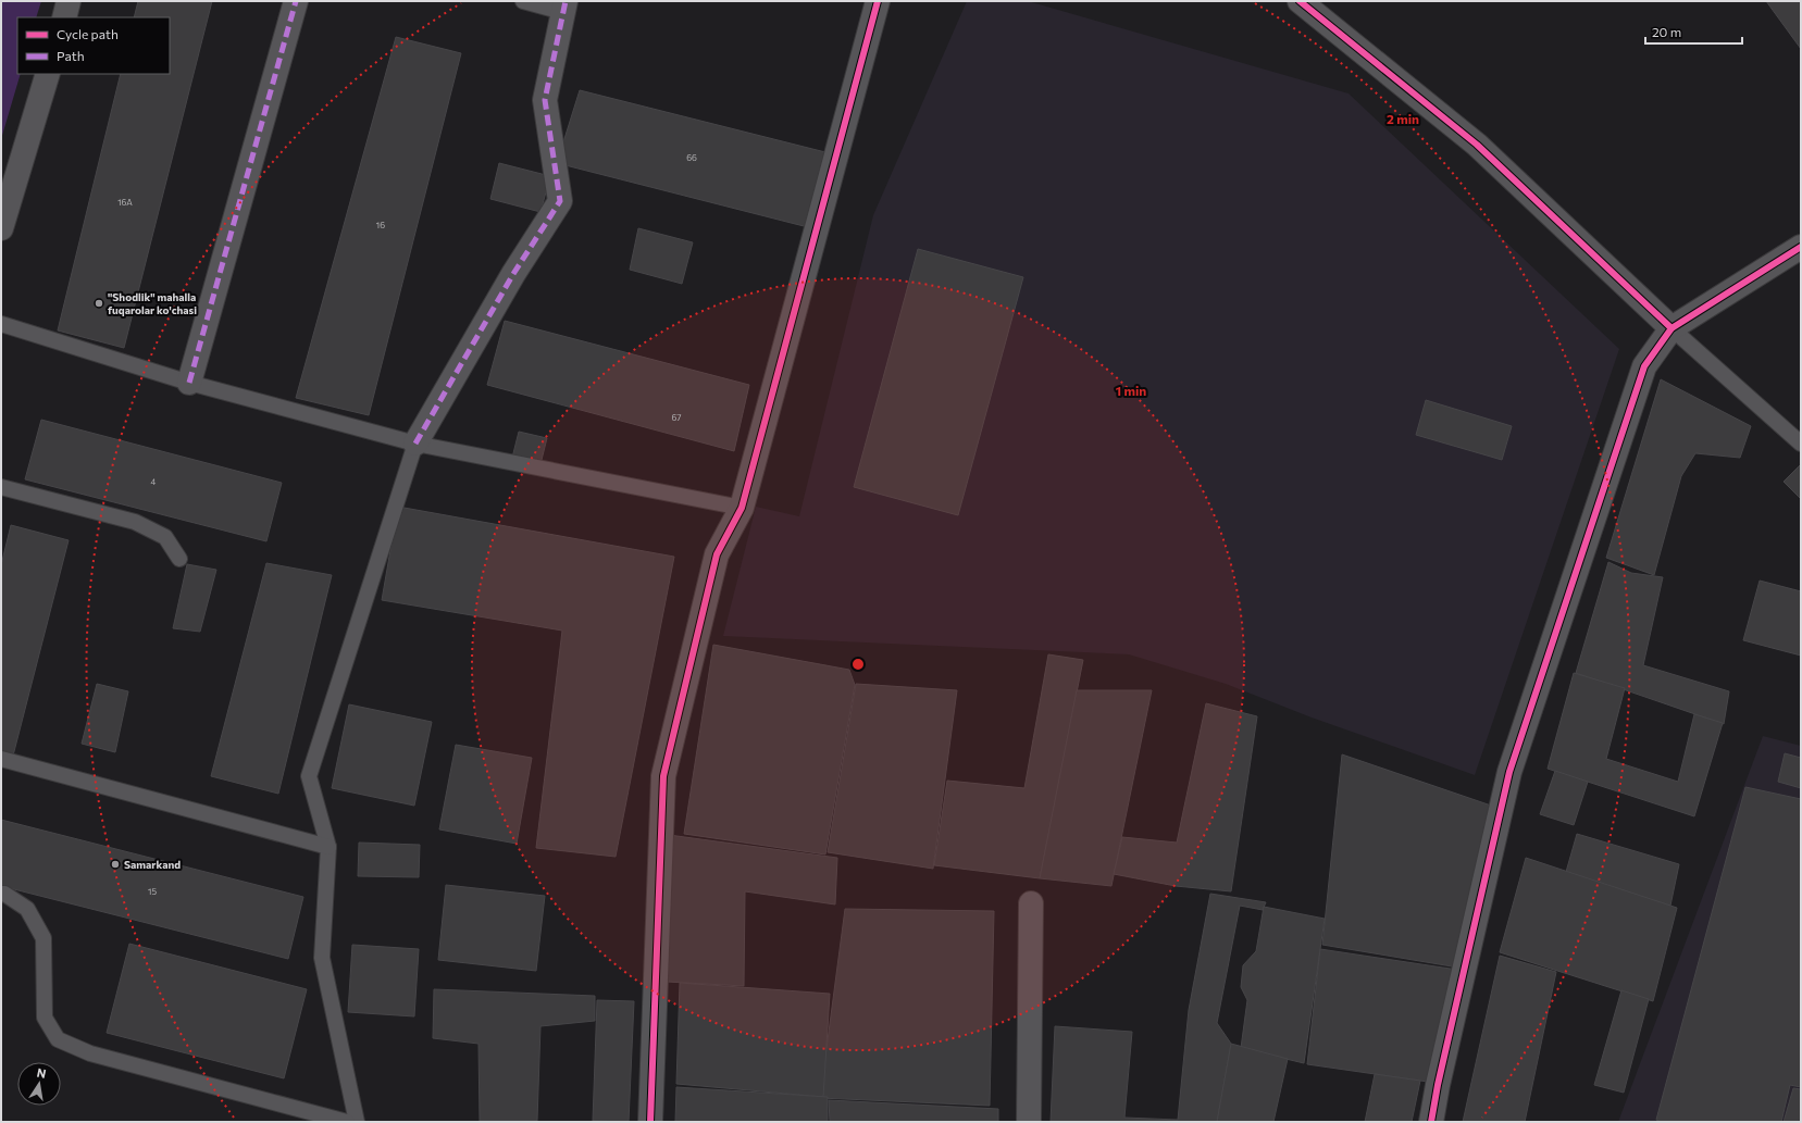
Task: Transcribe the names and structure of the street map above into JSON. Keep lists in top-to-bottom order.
{
  "places": ["\"Shodlik\" mahalla fuqarolar ko'chasi", "Samarkand"],
  "house_numbers": [
    "66",
    "16A",
    "16",
    "67",
    "4",
    "15"
  ],
  "legend": ["Cycle path", "Path"],
  "scale_bar": "20 m",
  "north": "top",
  "rings": ["2 min", "1 min"]
}
